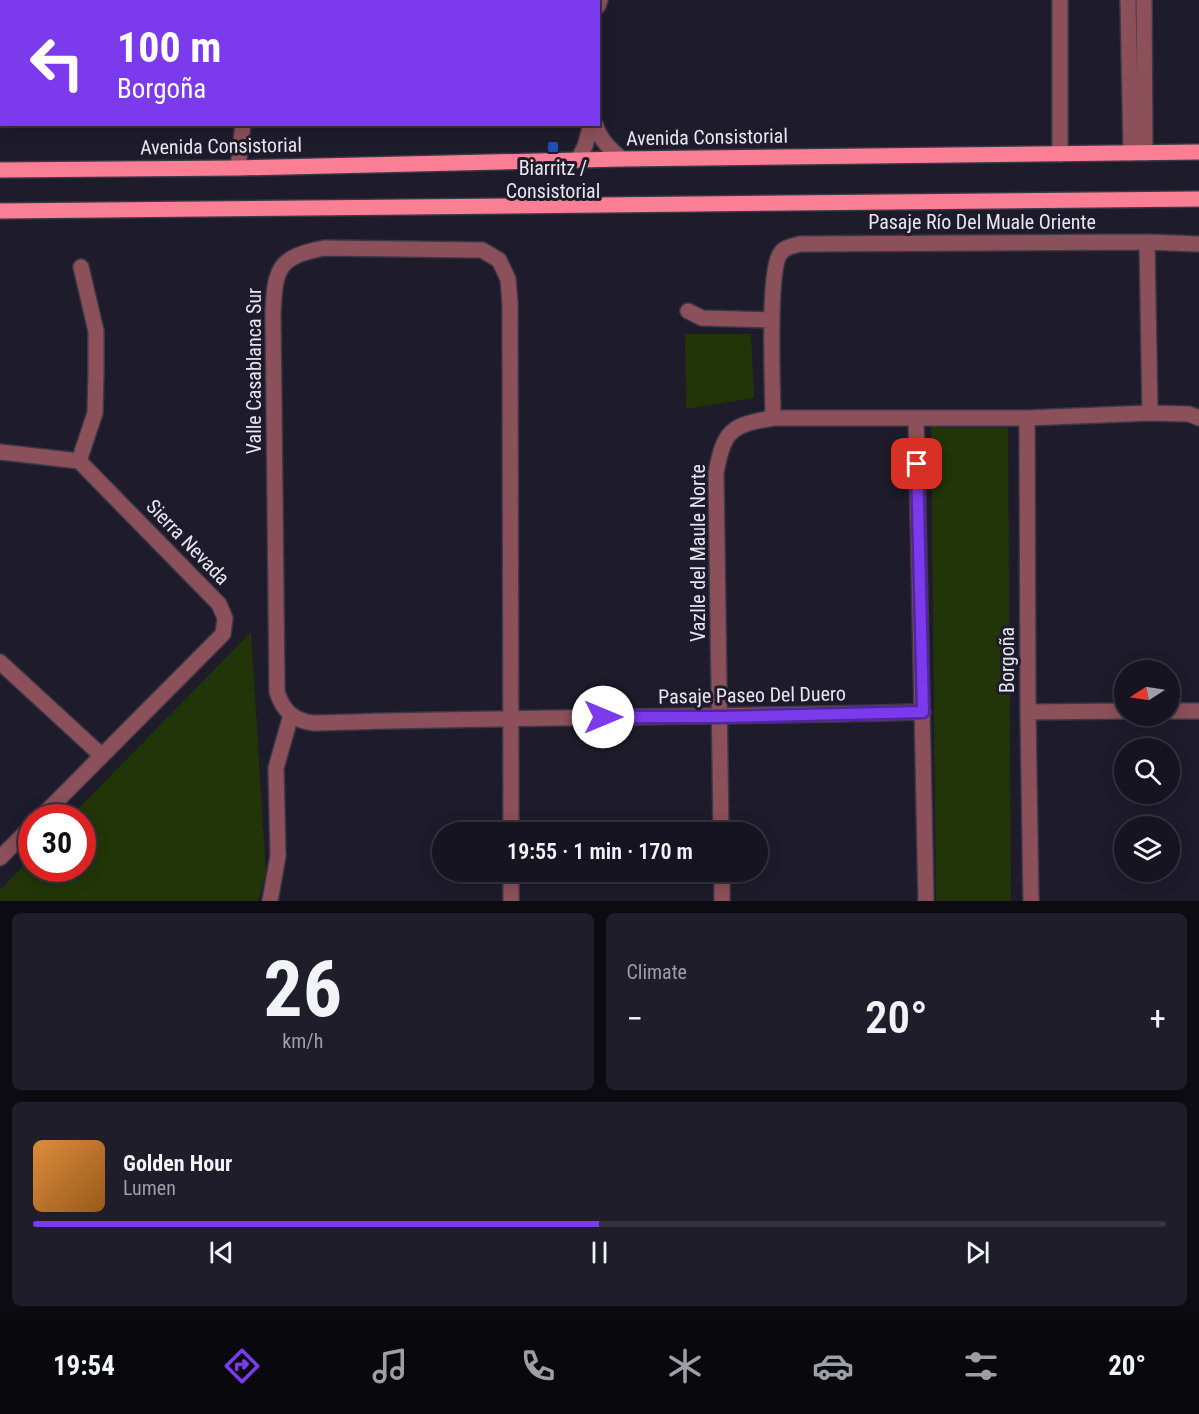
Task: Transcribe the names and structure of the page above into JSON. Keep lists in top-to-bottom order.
{
  "streets": {
    "main road": ["Avenida Consistorial"],
    "street": [
      "Pasaje Río Del Muale Oriente",
      "Valle Casablanca Sur",
      "Sierra Nevada",
      "Vazlle del Maule Norte",
      "Borgoña",
      "Pasaje Paseo Del Duero"
    ]
  },
  "crossings": [
    ["Valle Casablanca Sur", "Pasaje Paseo Del Duero"],
    ["Vazlle del Maule Norte", "Borgoña"],
    ["Vazlle del Maule Norte", "Pasaje Paseo Del Duero"]
  ],
  "places": {
    "transit": ["Biarritz / Consistorial"]
  },
  "north": "left",
  "page": {
    "turn": ["100 m", "Borgoña"],
    "limit": "30",
    "trip": "19:55 · 1 min · 170 m",
    "tile": [
      ["26", "km/h"],
      "Climate"
    ],
    "heat": ["−", "20°", "+"],
    "song": ["Golden Hour", "Lumen"],
    "tabs": ["19:54", "20°"]
  }
}
